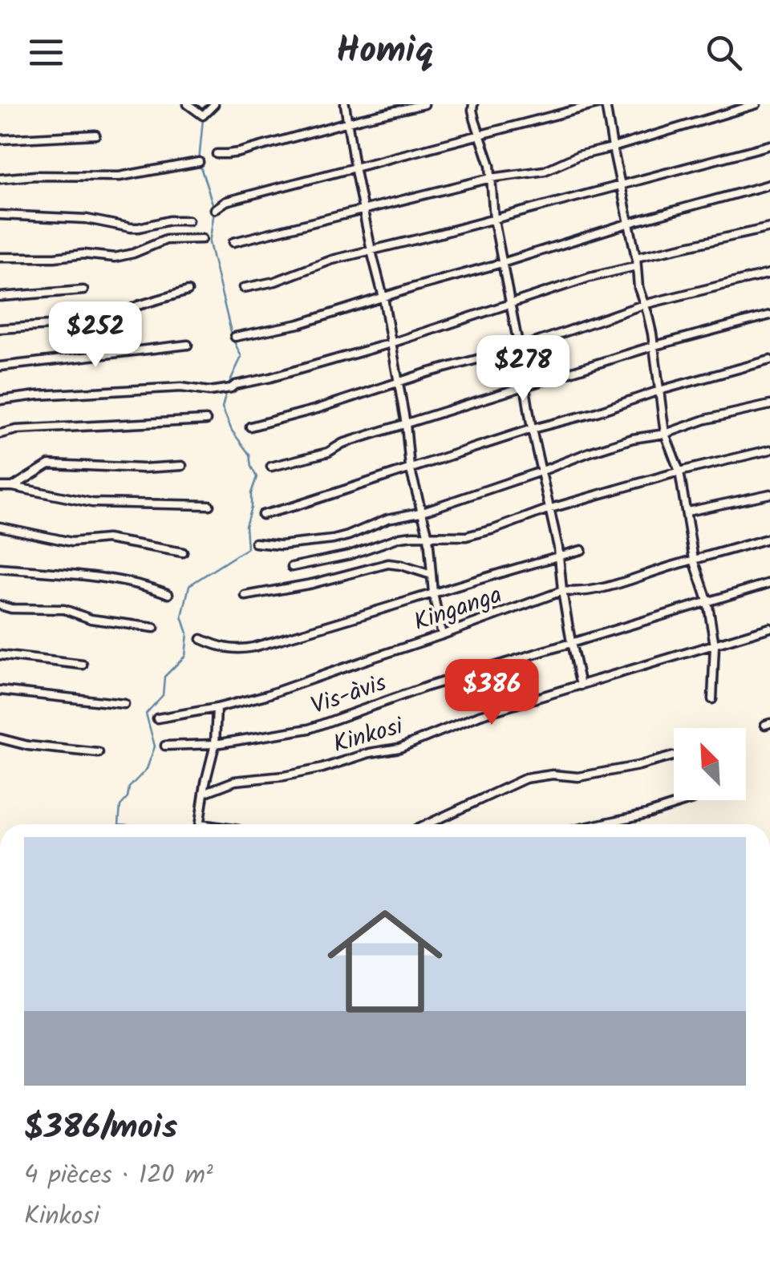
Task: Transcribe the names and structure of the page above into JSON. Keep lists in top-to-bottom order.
{
  "streets": {
    "street": ["Kinganga", "Vis-àvis", "Kinkosi"]
  },
  "north": "top left",
  "page": {
    "header": "Homiq",
    "price": ["$252", "$278", "$386"],
    "list": [
      {
        "name": "$386/mois",
        "note": "4 pièces · 120 m² · Kinkosi"
      }
    ]
  }
}
